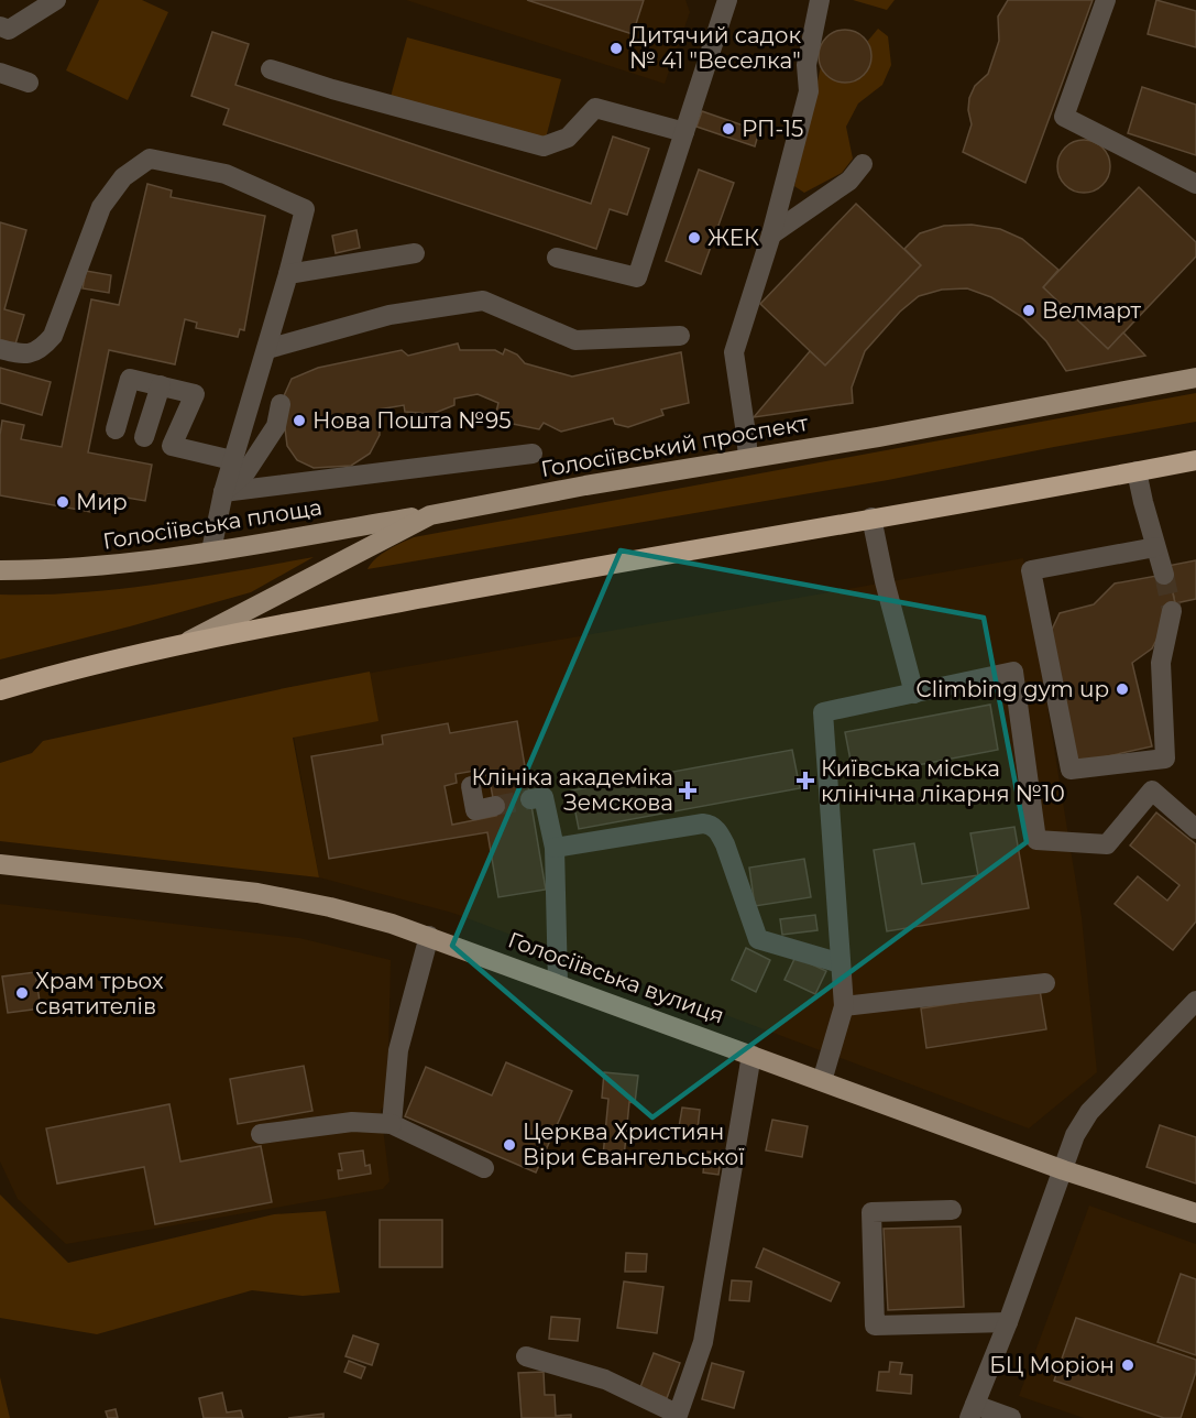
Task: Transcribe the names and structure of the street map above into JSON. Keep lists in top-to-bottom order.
{
  "streets": {
    "highway": ["Голосіївський проспект"],
    "main road": ["Голосіївська площа", "Голосіївська вулиця"]
  },
  "crossings": [
    ["Голосіївський проспект", "Голосіївська площа"]
  ],
  "places": {
    "other": [
      "Дитячий садок № 41 \"Веселка\"",
      "РП-15",
      "ЖЕК",
      "Велмарт",
      "Нова Пошта №95",
      "Мир",
      "Climbing gym up",
      "Храм трьох святителів",
      "Церква Християн Віри Євангельської",
      "БЦ Моріон"
    ],
    "health": ["Київська міська клінічна лікарня №10", "Клініка академіка Земскова"]
  }
}
